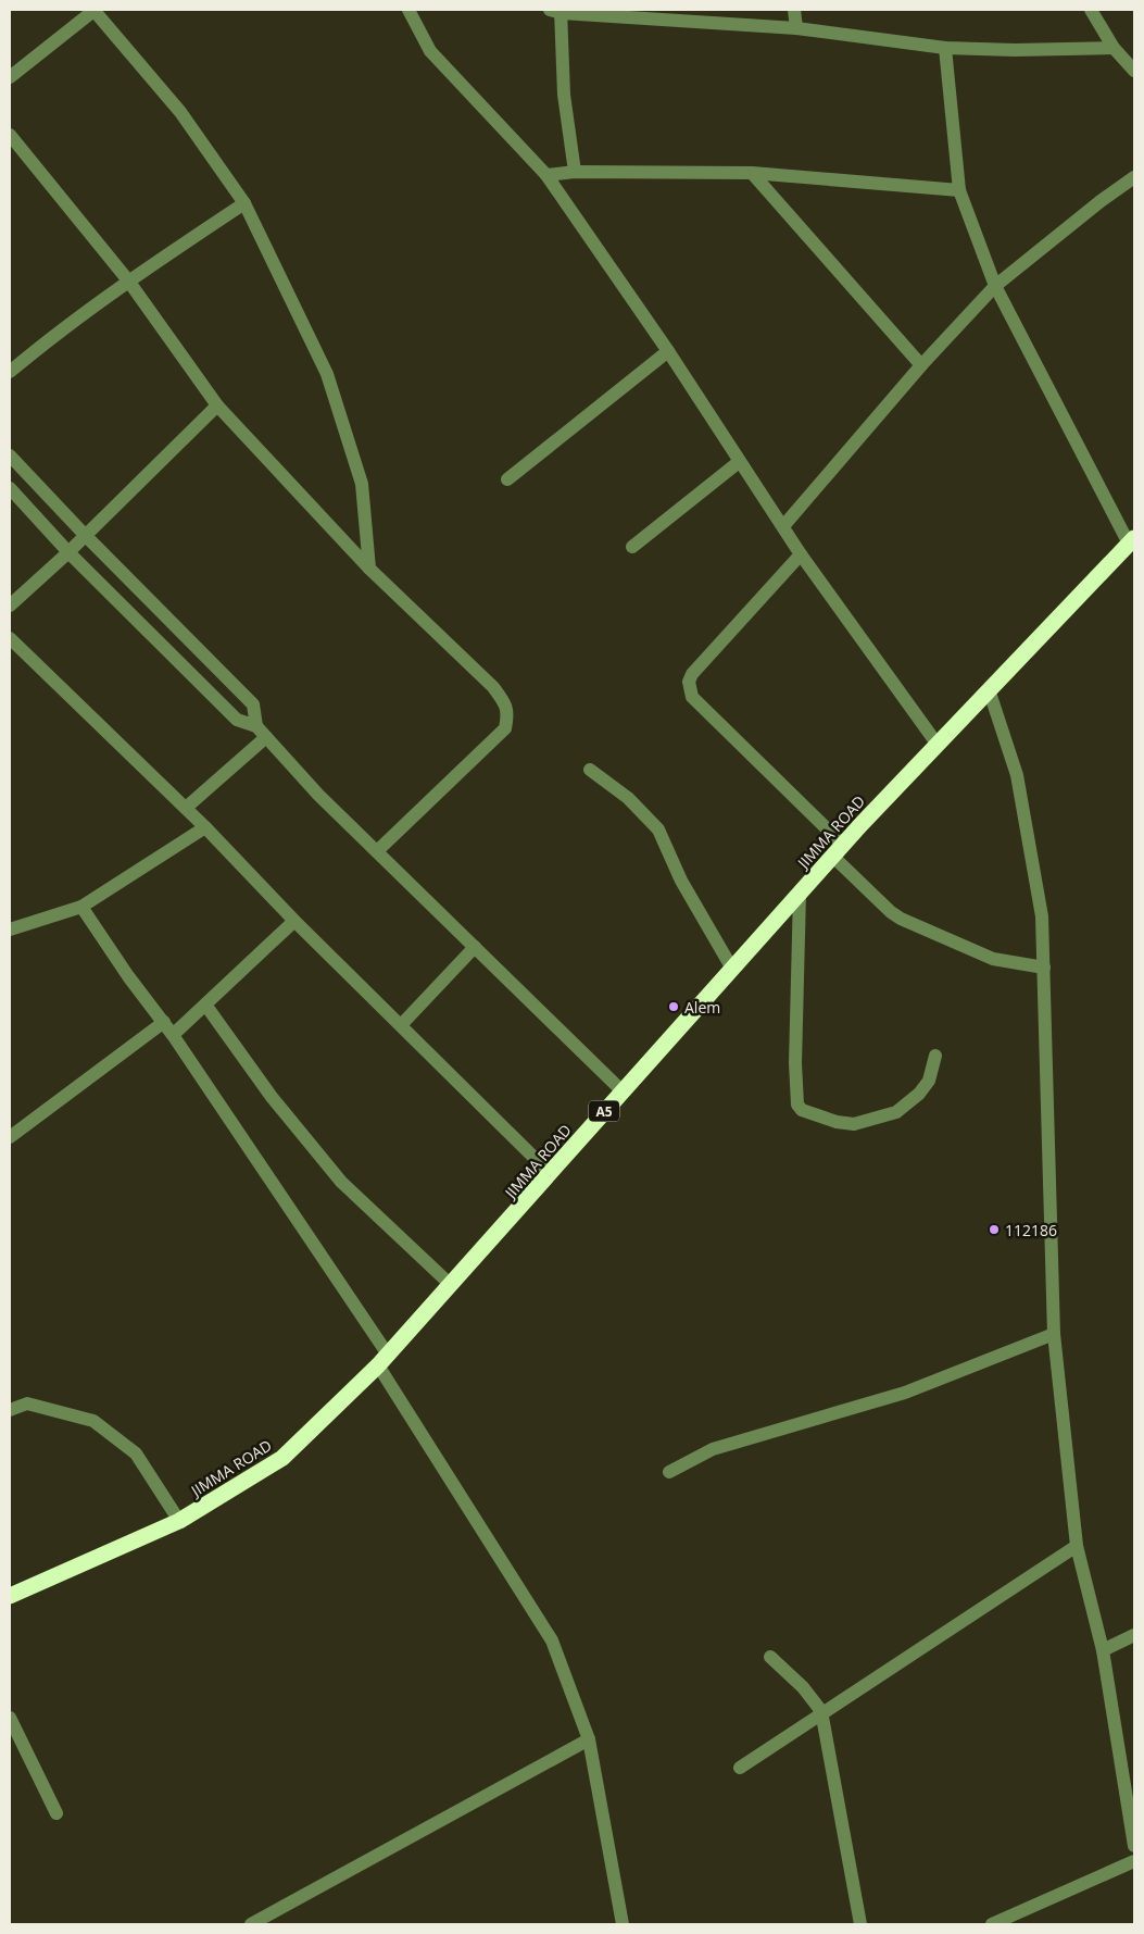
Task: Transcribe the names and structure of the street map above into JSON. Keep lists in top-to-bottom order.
{
  "streets": {
    "highway": ["JIMMA ROAD", "A5"]
  },
  "places": ["Alem", "112186"]
}
